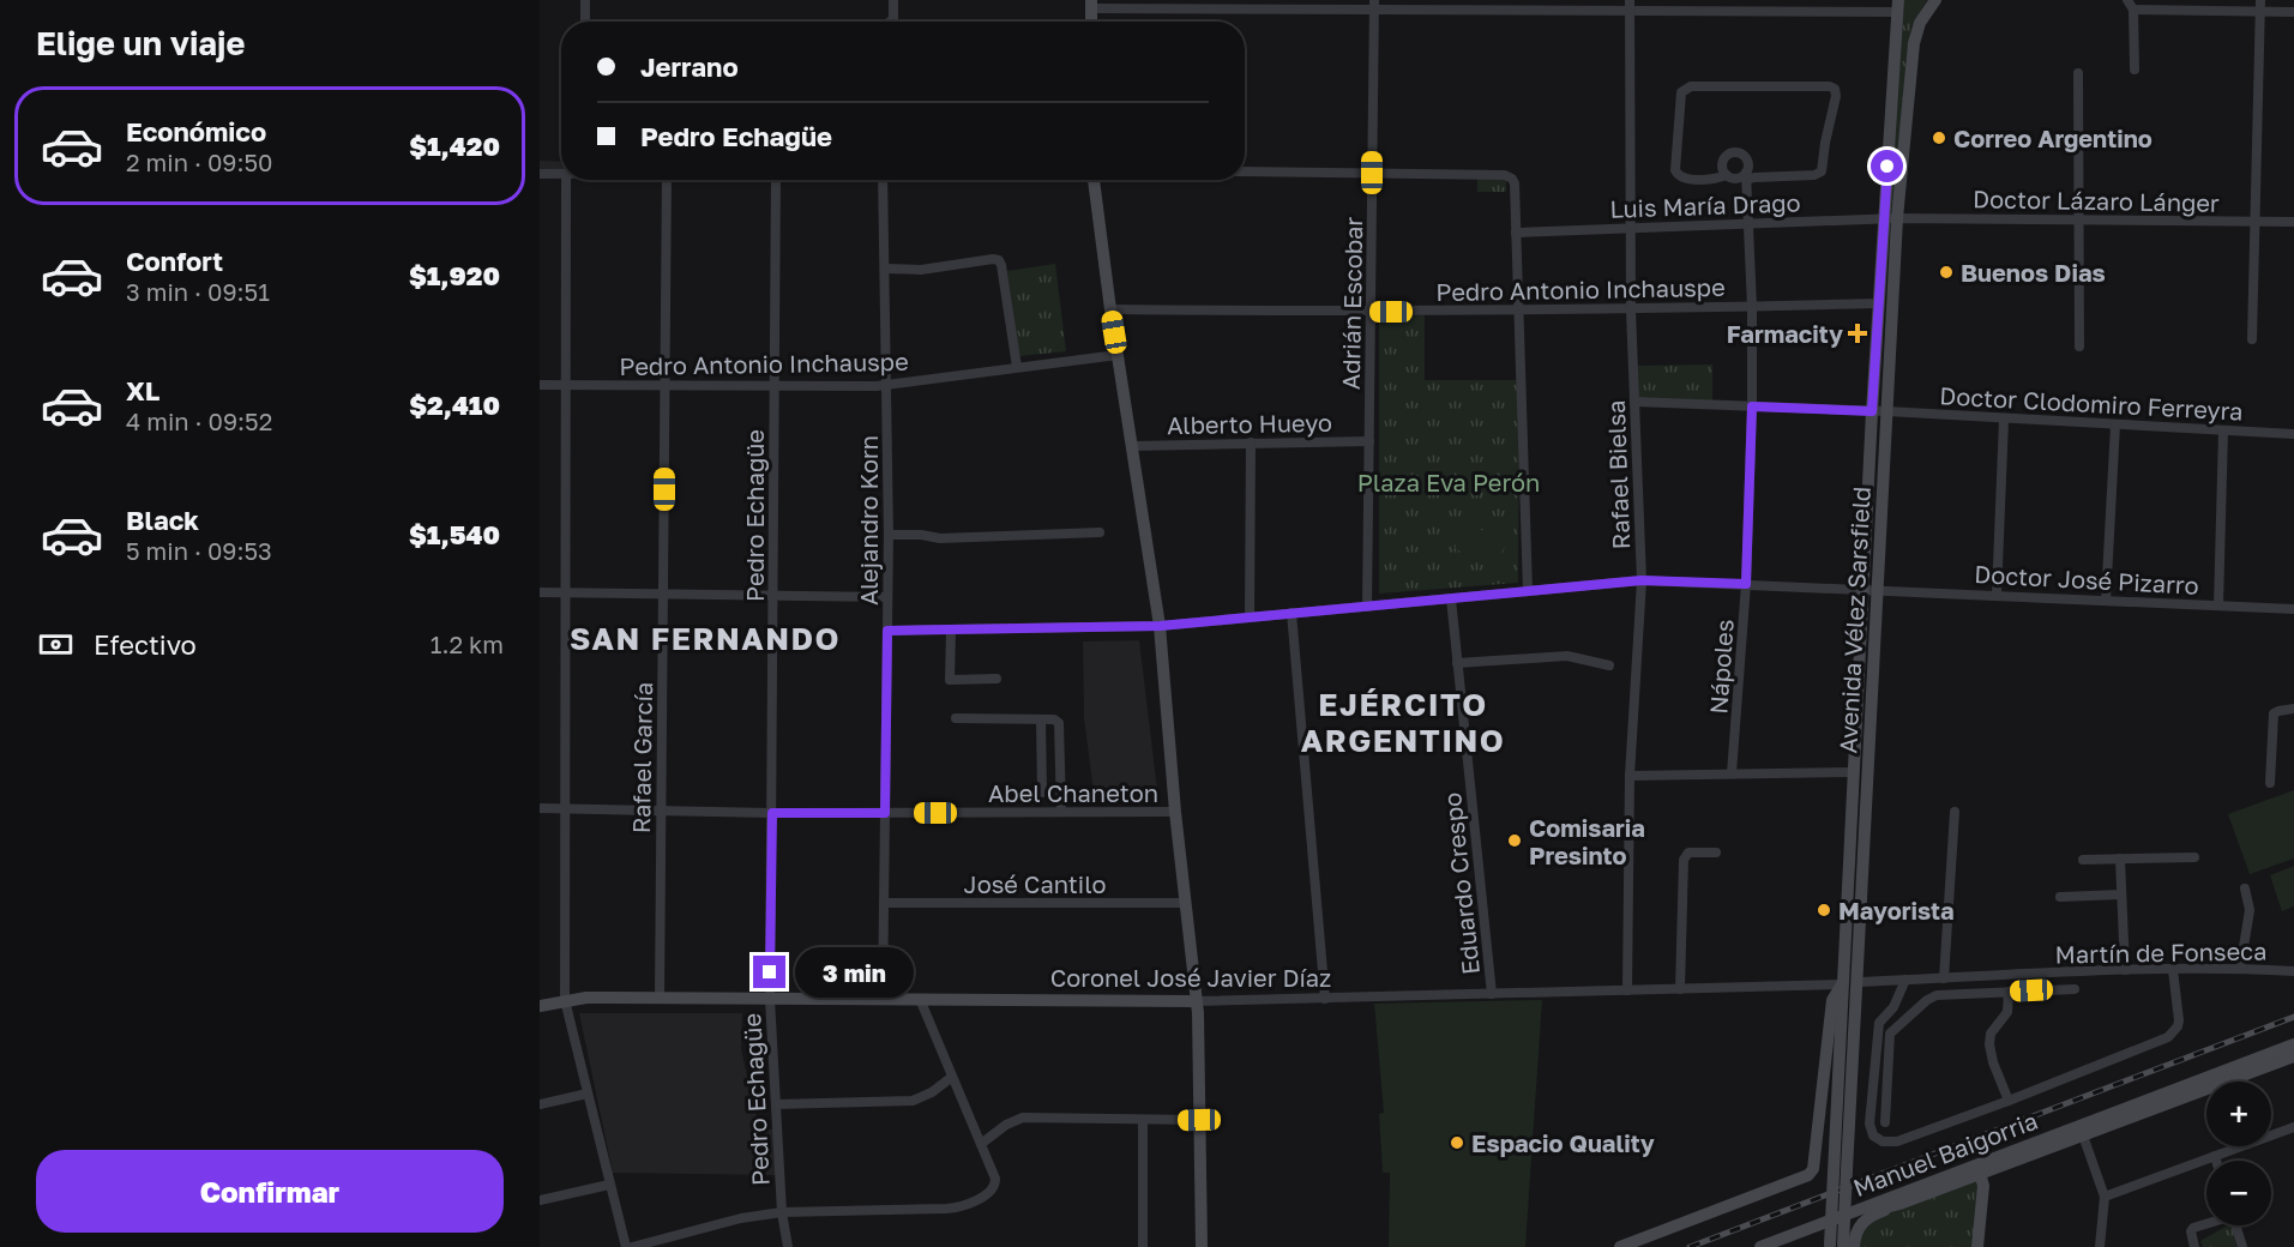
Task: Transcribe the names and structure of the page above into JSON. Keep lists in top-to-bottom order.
{
  "streets": {
    "main road": ["Avenida Vélez Sarsfield", "Coronel José Javier Díaz", "Manuel Baigorria"],
    "street": [
      "Doctor Lázaro Lánger",
      "Luis María Drago",
      "Pedro Antonio Inchauspe",
      "Adrián Escobar",
      "Doctor Clodomiro Ferreyra",
      "Alberto Hueyo",
      "Rafael Bielsa",
      "Pedro Echagüe",
      "Alejandro Korn",
      "Doctor José Pizarro",
      "Nápoles",
      "Rafael García",
      "Abel Chaneton",
      "José Cantilo",
      "Eduardo Crespo",
      "Martín de Fonseca"
    ]
  },
  "crossings": [
    ["Doctor Lázaro Lánger", "Luis María Drago"],
    ["Doctor Lázaro Lánger", "Avenida Vélez Sarsfield"],
    ["Luis María Drago", "Rafael Bielsa"],
    ["Luis María Drago", "Avenida Vélez Sarsfield"],
    ["Luis María Drago", "Nápoles"],
    ["Pedro Antonio Inchauspe", "Adrián Escobar"],
    ["Pedro Antonio Inchauspe", "Rafael Bielsa"],
    ["Pedro Antonio Inchauspe", "Pedro Echagüe"],
    ["Pedro Antonio Inchauspe", "Alejandro Korn"],
    ["Pedro Antonio Inchauspe", "Avenida Vélez Sarsfield"],
    ["Pedro Antonio Inchauspe", "Nápoles"],
    ["Pedro Antonio Inchauspe", "Rafael García"],
    ["Adrián Escobar", "Alberto Hueyo"],
    ["Adrián Escobar", "Doctor José Pizarro"],
    ["Doctor Clodomiro Ferreyra", "Avenida Vélez Sarsfield"],
    ["Rafael Bielsa", "Doctor José Pizarro"],
    ["Rafael Bielsa", "Coronel José Javier Díaz"],
    ["Pedro Echagüe", "Abel Chaneton"],
    ["Pedro Echagüe", "Coronel José Javier Díaz"],
    ["Alejandro Korn", "Doctor José Pizarro"],
    ["Alejandro Korn", "Abel Chaneton"],
    ["Alejandro Korn", "José Cantilo"],
    ["Alejandro Korn", "Coronel José Javier Díaz"],
    ["Doctor José Pizarro", "Avenida Vélez Sarsfield"],
    ["Doctor José Pizarro", "Nápoles"],
    ["Doctor José Pizarro", "Eduardo Crespo"],
    ["Avenida Vélez Sarsfield", "Martín de Fonseca"],
    ["Avenida Vélez Sarsfield", "Coronel José Javier Díaz"],
    ["Rafael García", "Abel Chaneton"],
    ["Rafael García", "Coronel José Javier Díaz"],
    ["Eduardo Crespo", "Coronel José Javier Díaz"]
  ],
  "districts": ["SAN FERNANDO", "EJÉRCITO ARGENTINO"],
  "parks": ["Plaza Eva Perón"],
  "places": {
    "other": [
      "Correo Argentino",
      "Buenos Dias",
      "Comisaria Presinto",
      "Mayorista",
      "Espacio Quality"
    ],
    "health": ["Farmacity"]
  },
  "page": {
    "heading": "Elige un viaje",
    "banner": ["Jerrano", "Pedro Echagüe"],
    "list": [
      {
        "name": "Económico",
        "note": "2 min · 09:50",
        "value": "$1,420"
      },
      {
        "name": "Confort",
        "note": "3 min · 09:51",
        "value": "$1,920"
      },
      {
        "name": "XL",
        "note": "4 min · 09:52",
        "value": "$2,410"
      },
      {
        "name": "Black",
        "note": "5 min · 09:53",
        "value": "$1,540"
      }
    ],
    "pay": ["Efectivo", "1.2 km"],
    "bubble": "3 min",
    "map_buttons": ["+", "−"],
    "buttons": "Confirmar"
  }
}
